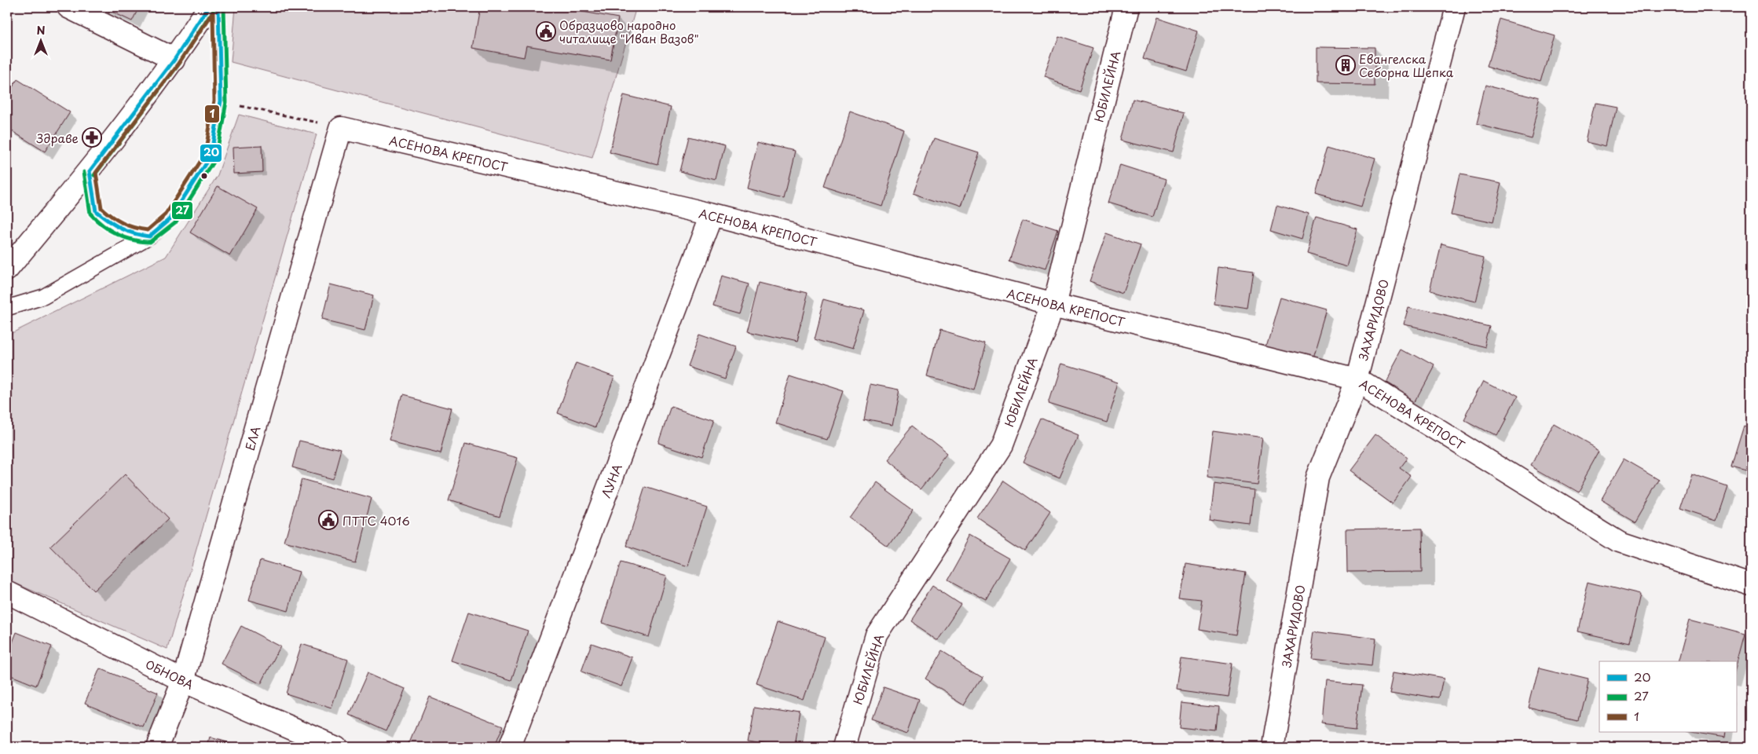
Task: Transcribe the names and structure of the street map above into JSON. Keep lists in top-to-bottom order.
{
  "streets": {
    "street": [
      "ЮБИЛЕЙНА",
      "АСЕНОВА КРЕПОСТ",
      "ЗАХАРИДОВО",
      "ЕЛА",
      "ЛУНА",
      "ОБНОВА"
    ]
  },
  "crossings": [
    ["ЮБИЛЕЙНА", "АСЕНОВА КРЕПОСТ"],
    ["АСЕНОВА КРЕПОСТ", "ЗАХАРИДОВО"],
    ["АСЕНОВА КРЕПОСТ", "ЕЛА"],
    ["АСЕНОВА КРЕПОСТ", "ЛУНА"],
    ["ЕЛА", "ОБНОВА"]
  ],
  "places": {
    "public building": ["Образцово народно читалище \"Иван Вазов\"", "ПТТС 4016"],
    "building": ["Евангелска Себорна Шепка"],
    "pharmacy": ["Здраве"]
  },
  "lines": ["transit line 20", "transit line 27", "transit line 1"],
  "legend": ["20", "27", "1"],
  "north": "top"
}
